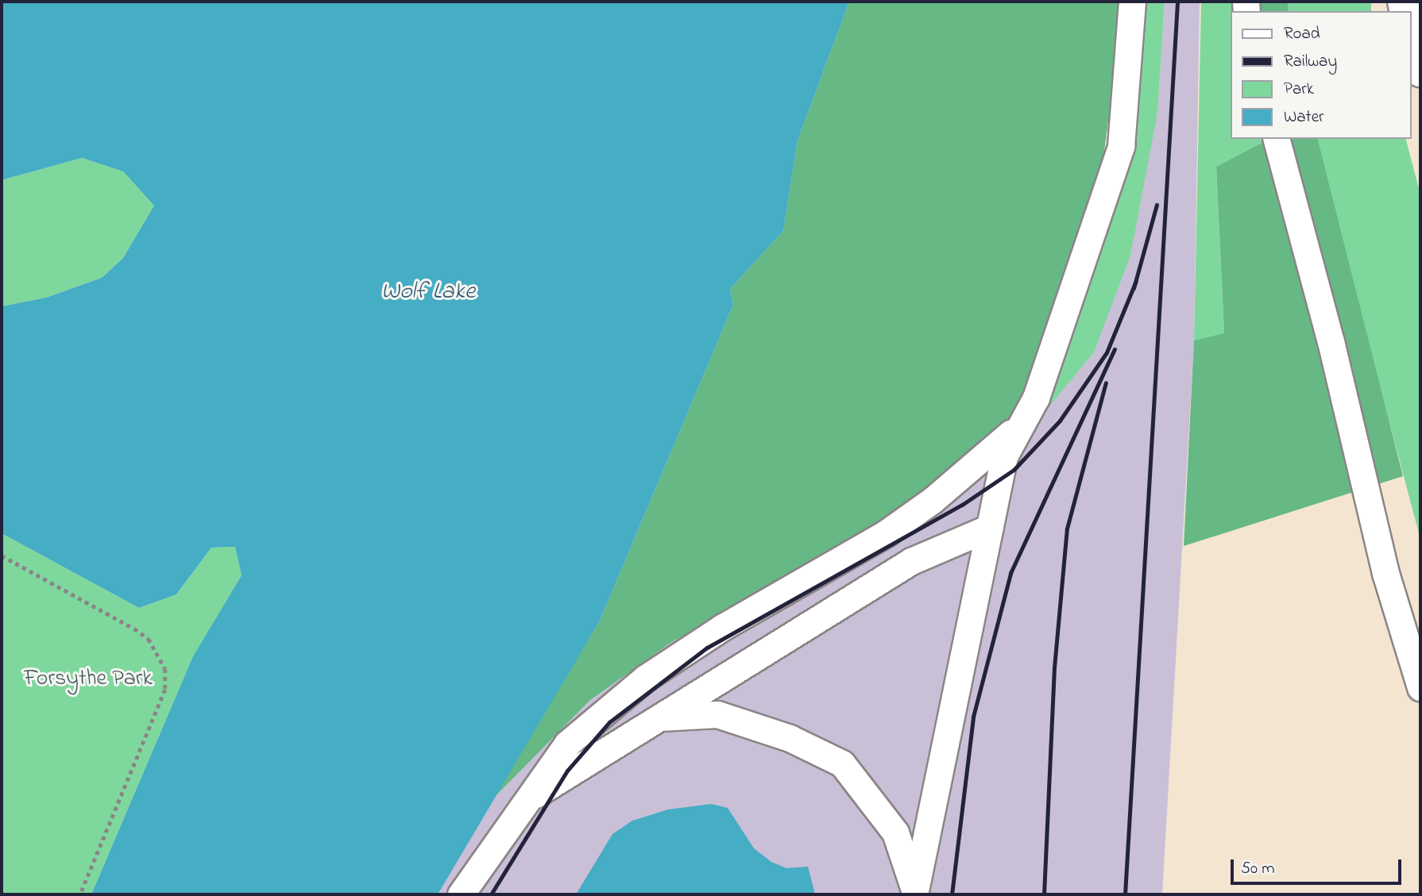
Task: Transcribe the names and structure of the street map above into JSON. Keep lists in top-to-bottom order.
{
  "water": ["Wolf Lake"],
  "parks": ["Forsythe Park"],
  "legend": [
    "Road",
    "Railway",
    "Park",
    "Water"
  ],
  "scale_bar": "50 m"
}
